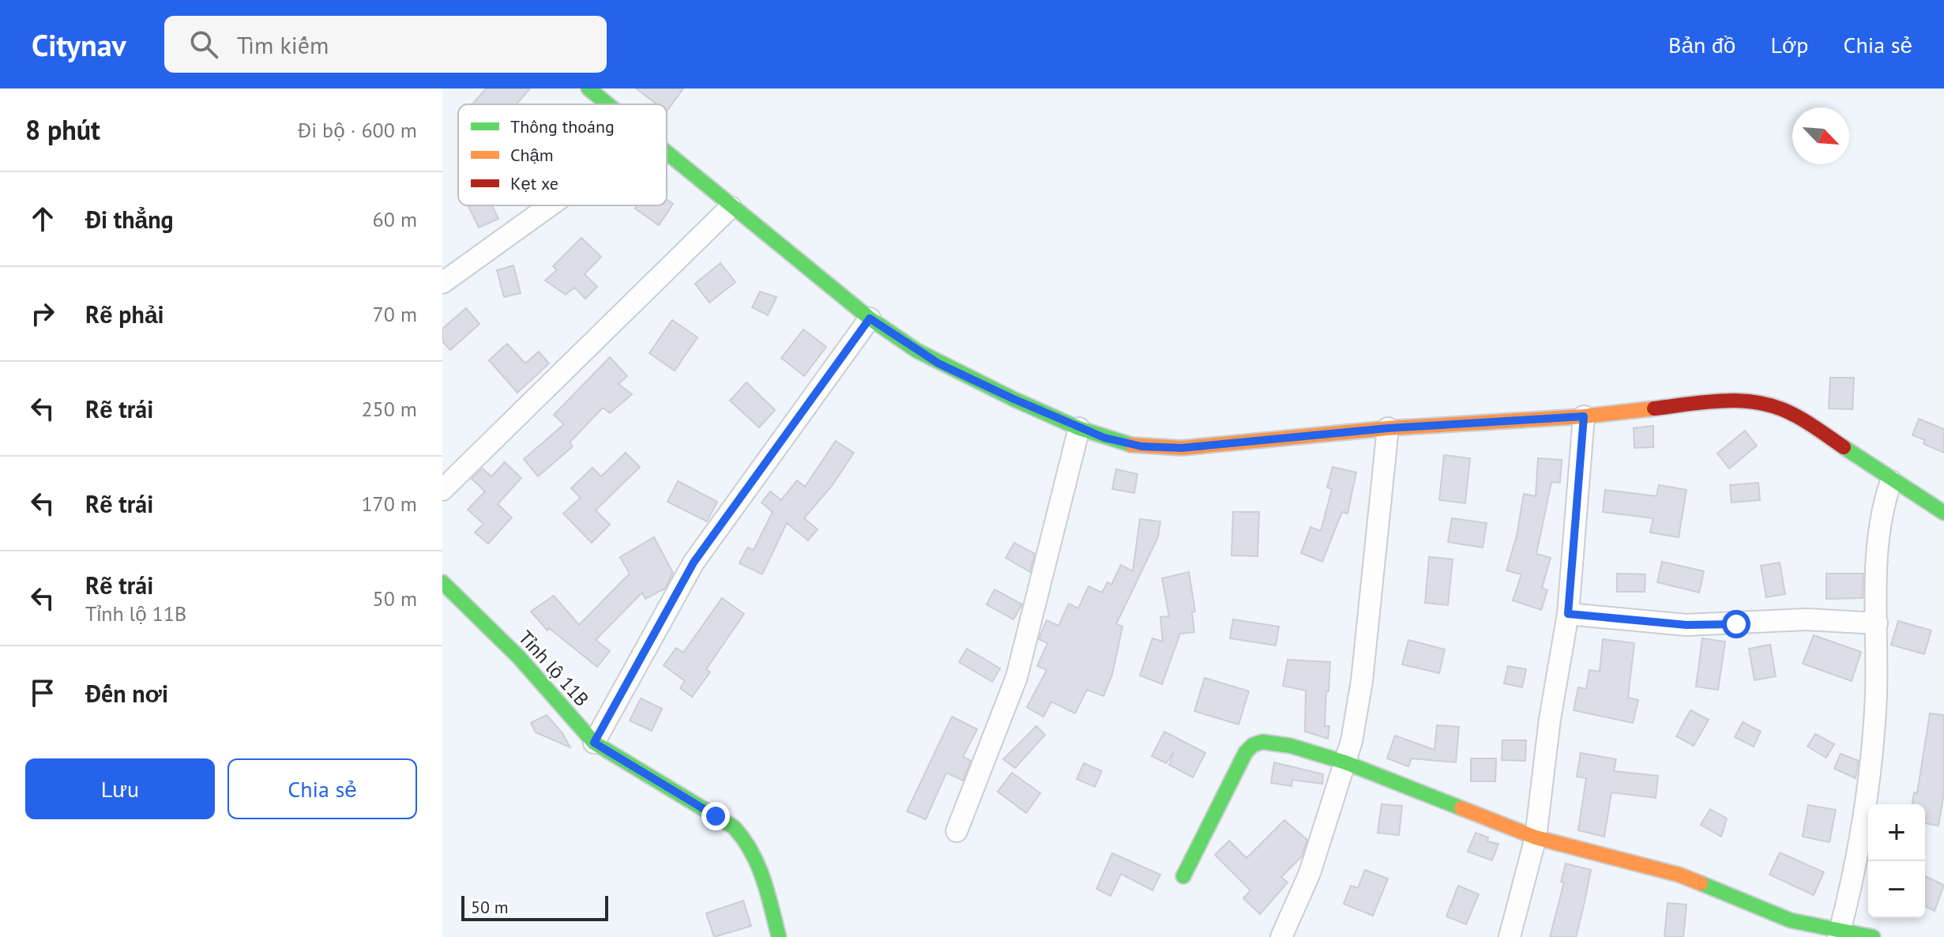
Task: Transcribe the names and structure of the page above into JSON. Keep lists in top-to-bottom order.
{
  "streets": {
    "street": ["Tỉnh lộ 11B"]
  },
  "legend": ["Thông thoáng", "Chậm", "Kẹt xe"],
  "scale_bar": "50 m",
  "north": "bottom right",
  "page": {
    "header": "Citynav",
    "search": "Tìm kiếm",
    "nav": ["Bản đồ", "Lớp", "Chia sẻ"],
    "heading": ["8 phút", "Đi bộ · 600 m"],
    "list": [
      ["Đi thẳng", "60 m"],
      ["Rẽ phải", "70 m"],
      ["Rẽ trái", "250 m"],
      ["Rẽ trái", "170 m"],
      ["Rẽ trái", "Tỉnh lộ 11B", "50 m"],
      "Đến nơi"
    ],
    "buttons": ["Lưu", "Chia sẻ"],
    "map_buttons": ["+", "−"],
    "scale": "50 m"
  }
}
